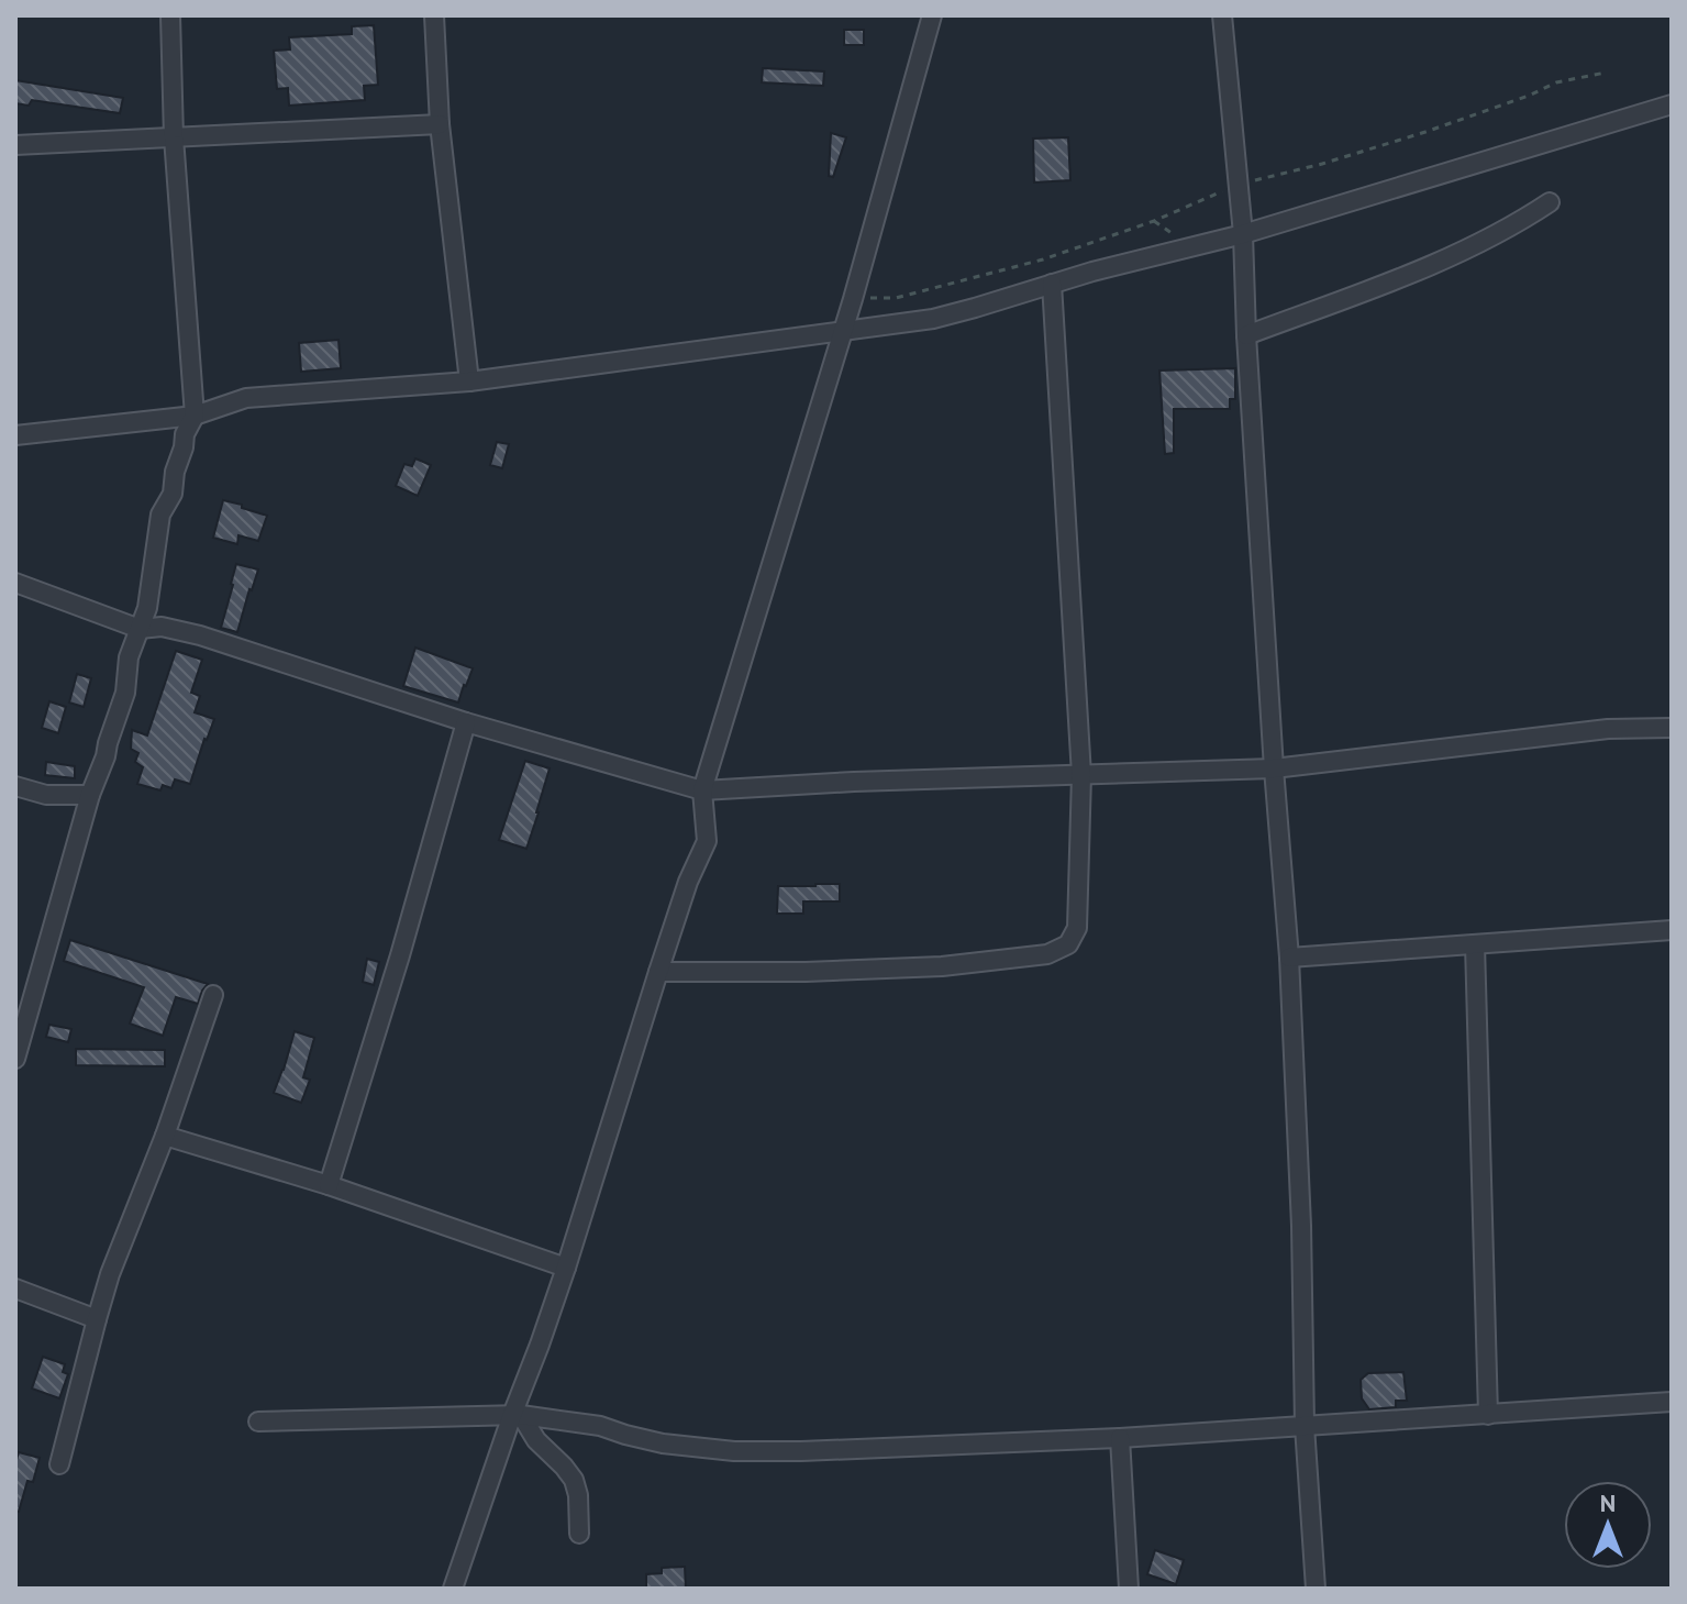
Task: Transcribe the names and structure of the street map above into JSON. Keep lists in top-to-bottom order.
{
  "north": "top"
}
